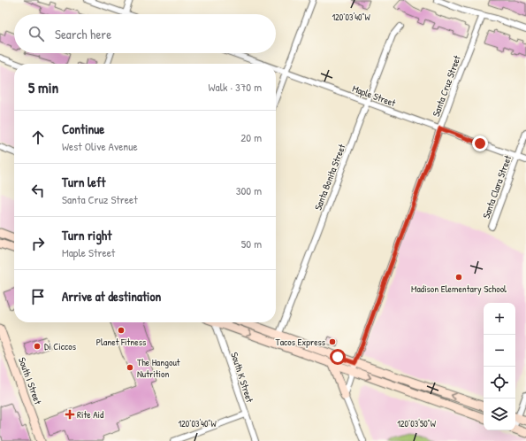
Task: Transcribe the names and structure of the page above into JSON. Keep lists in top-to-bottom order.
{
  "streets": {
    "main road": ["South I Street"],
    "street": [
      "Santa Cruz Street",
      "Maple Street",
      "Santa Bonita Street",
      "Santa Clara Street",
      "South K Street"
    ]
  },
  "crossings": [
    ["Santa Cruz Street", "Maple Street"],
    ["Maple Street", "Santa Bonita Street"],
    ["Maple Street", "Santa Clara Street"]
  ],
  "places": {
    "other": [
      "Madison Elementary School",
      "Planet Fitness",
      "Tacos Express",
      "Di Ciccos",
      "The Hangout Nutrition"
    ],
    "health": ["Rite Aid"]
  },
  "page": {
    "search": "Search here",
    "heading": ["5 min", "Walk · 370 m"],
    "list": [
      ["Continue", "West Olive Avenue", "20 m"],
      ["Turn left", "Santa Cruz Street", "300 m"],
      ["Turn right", "Maple Street", "50 m"],
      "Arrive at destination"
    ],
    "map_buttons": ["+", "−"]
  },
  "coordinates": ["120°03'40\"W", "120°03'50\"W"]
}
